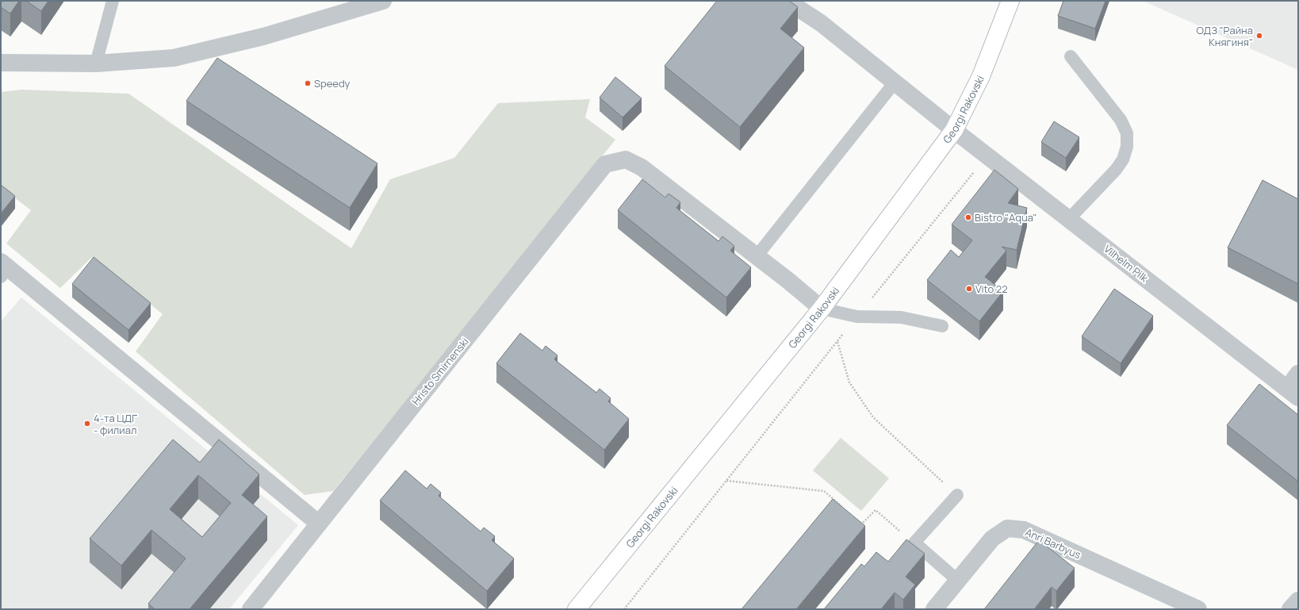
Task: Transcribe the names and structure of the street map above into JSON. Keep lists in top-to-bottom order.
{
  "streets": {
    "street": [
      "Georgi Rakovski",
      "Vilhelm Pilk",
      "Hristo Smirnenski",
      "Anri Barbyus"
    ]
  },
  "crossings": [
    ["Georgi Rakovski", "Vilhelm Pilk"],
    ["Georgi Rakovski", "Hristo Smirnenski"]
  ],
  "places": [
    "ОДЗ \"Райна Княгиня\"",
    "Speedy",
    "Bistro \"Aqua\"",
    "Vito 22",
    "4-та ЦДГ - филиал"
  ]
}
